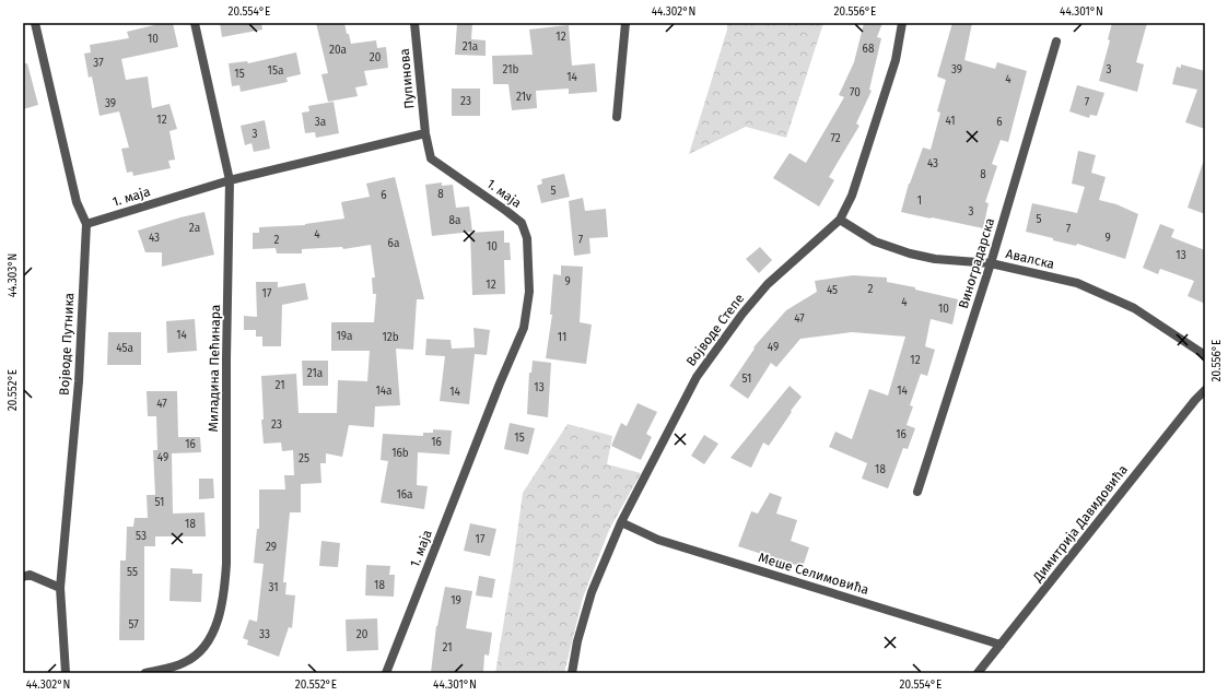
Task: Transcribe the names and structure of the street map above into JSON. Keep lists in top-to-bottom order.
{
  "streets": {
    "street": [
      "Пупинова",
      "1. маја",
      "Авалска",
      "Виноградарска",
      "Војводе Степе",
      "Војводе Путника",
      "Миладина Пећинара",
      "Димитрија Давидовића",
      "Меше Селимовића"
    ]
  },
  "crossings": [
    ["Пупинова", "1. маја"],
    ["1. маја", "Војводе Путника"],
    ["1. маја", "Миладина Пећинара"],
    ["Авалска", "Виноградарска"],
    ["Авалска", "Војводе Степе"],
    ["Војводе Степе", "Меше Селимовића"],
    ["Димитрија Давидовића", "Меше Селимовића"]
  ],
  "house_numbers": [
    "12",
    "10",
    "21a",
    "68",
    "20a",
    "20",
    "37",
    "21b",
    "39",
    "3",
    "15a",
    "15",
    "14",
    "4",
    "70",
    "21v",
    "23",
    "7",
    "39",
    "12",
    "41",
    "3a",
    "6",
    "3",
    "72",
    "43",
    "8",
    "5",
    "8",
    "6",
    "1",
    "3",
    "5",
    "8a",
    "2a",
    "7",
    "4",
    "43",
    "9",
    "2",
    "7",
    "6a",
    "10",
    "13",
    "9",
    "12",
    "2",
    "45",
    "17",
    "4",
    "10",
    "47",
    "14",
    "19a",
    "12b",
    "11",
    "49",
    "45a",
    "12",
    "21a",
    "51",
    "21",
    "13",
    "14a",
    "14",
    "14",
    "47",
    "23",
    "16",
    "15",
    "16",
    "16",
    "16b",
    "49",
    "25",
    "18",
    "16a",
    "51",
    "18",
    "53",
    "17",
    "29",
    "55",
    "18",
    "31",
    "19",
    "57",
    "33",
    "20",
    "21"
  ],
  "coordinates": [
    "20.554°E",
    "44.302°N",
    "20.556°E",
    "44.301°N",
    "44.303°N",
    "20.552°E"
  ]
}
